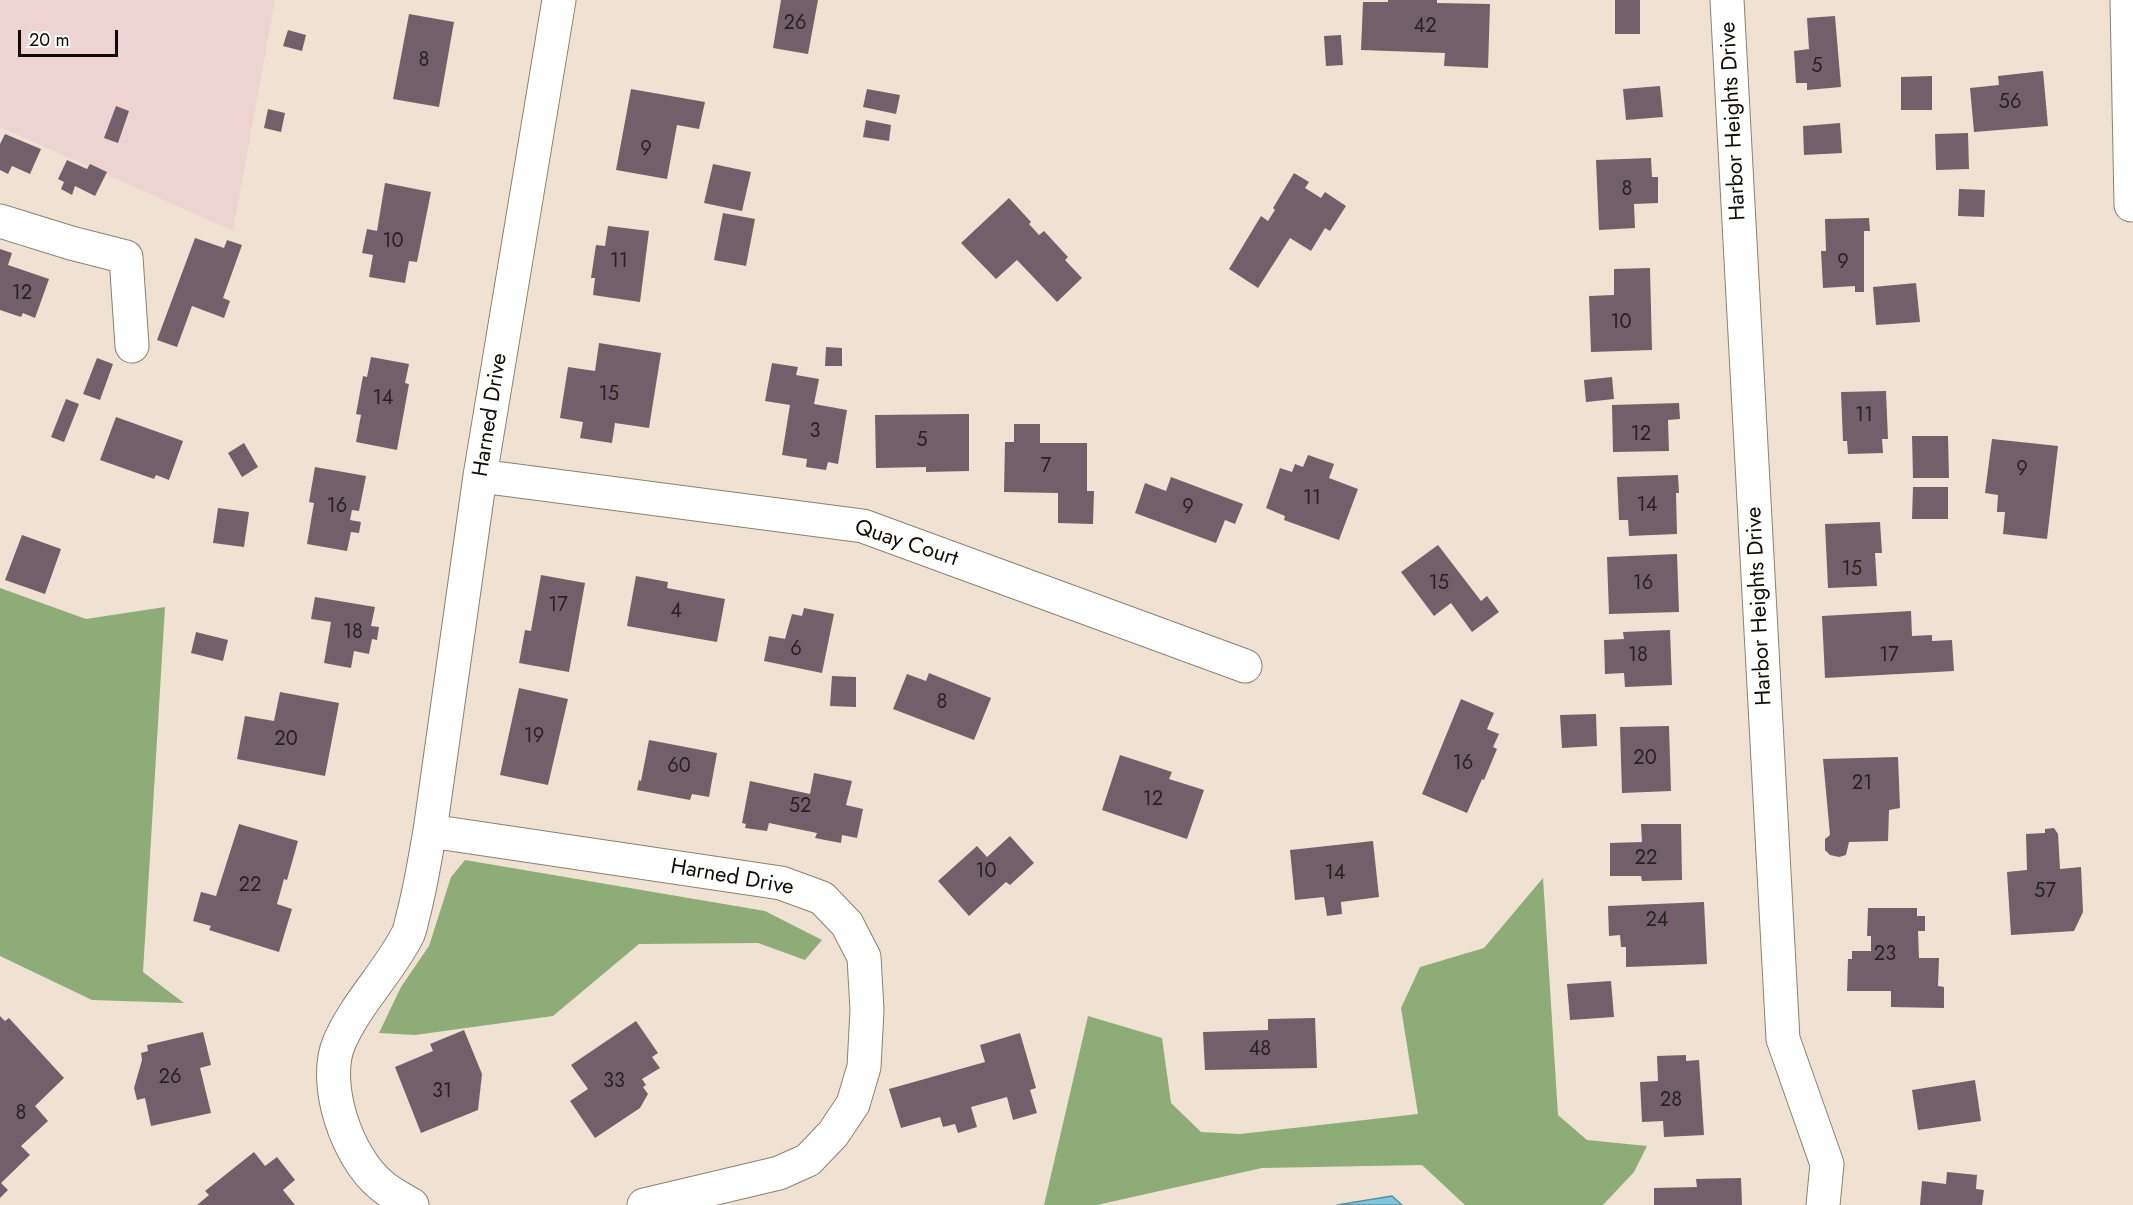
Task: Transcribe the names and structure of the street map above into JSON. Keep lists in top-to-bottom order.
{
  "streets": {
    "street": ["Harbor Heights Drive", "Harned Drive", "Quay Court"]
  },
  "crossings": [
    ["Harned Drive", "Quay Court"]
  ],
  "house_numbers": [
    "26",
    "42",
    "8",
    "5",
    "56",
    "9",
    "8",
    "10",
    "11",
    "9",
    "12",
    "10",
    "15",
    "14",
    "11",
    "3",
    "12",
    "5",
    "7",
    "9",
    "11",
    "14",
    "16",
    "9",
    "15",
    "15",
    "16",
    "17",
    "4",
    "18",
    "6",
    "18",
    "17",
    "8",
    "19",
    "20",
    "20",
    "16",
    "60",
    "21",
    "12",
    "52",
    "22",
    "10",
    "14",
    "22",
    "57",
    "24",
    "23",
    "48",
    "26",
    "33",
    "31",
    "28",
    "8"
  ],
  "scale_bar": "20 m"
}
